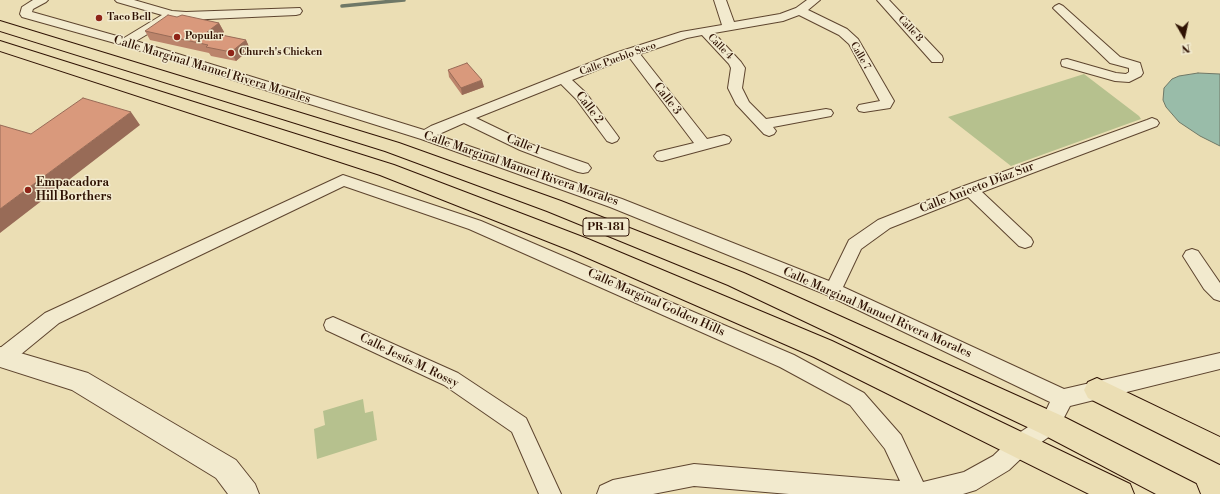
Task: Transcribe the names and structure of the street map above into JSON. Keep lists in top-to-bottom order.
{
  "streets": {
    "main road": ["PR-181"],
    "street": [
      "Calle 8",
      "Calle 4",
      "Calle 7",
      "Calle Pueblo Seco",
      "Calle Marginal Manuel Rivera Morales",
      "Calle 3",
      "Calle 2",
      "Calle 1",
      "Calle Aniceto Díaz Sur",
      "Calle Marginal Golden Hills",
      "Calle Jesús M. Rossy"
    ]
  },
  "crossings": [
    ["Calle 4", "Calle Pueblo Seco"],
    ["Calle 7", "Calle Pueblo Seco"],
    ["Calle Pueblo Seco", "Calle Marginal Manuel Rivera Morales"],
    ["Calle Pueblo Seco", "Calle 3"],
    ["Calle Pueblo Seco", "Calle 2"],
    ["Calle Pueblo Seco", "Calle 1"],
    ["Calle Marginal Manuel Rivera Morales", "Calle Aniceto Díaz Sur"]
  ],
  "places": [
    "Taco Bell",
    "Popular",
    "Church's Chicken",
    "Empacadora Hill Borthers"
  ],
  "north": "bottom"
}
